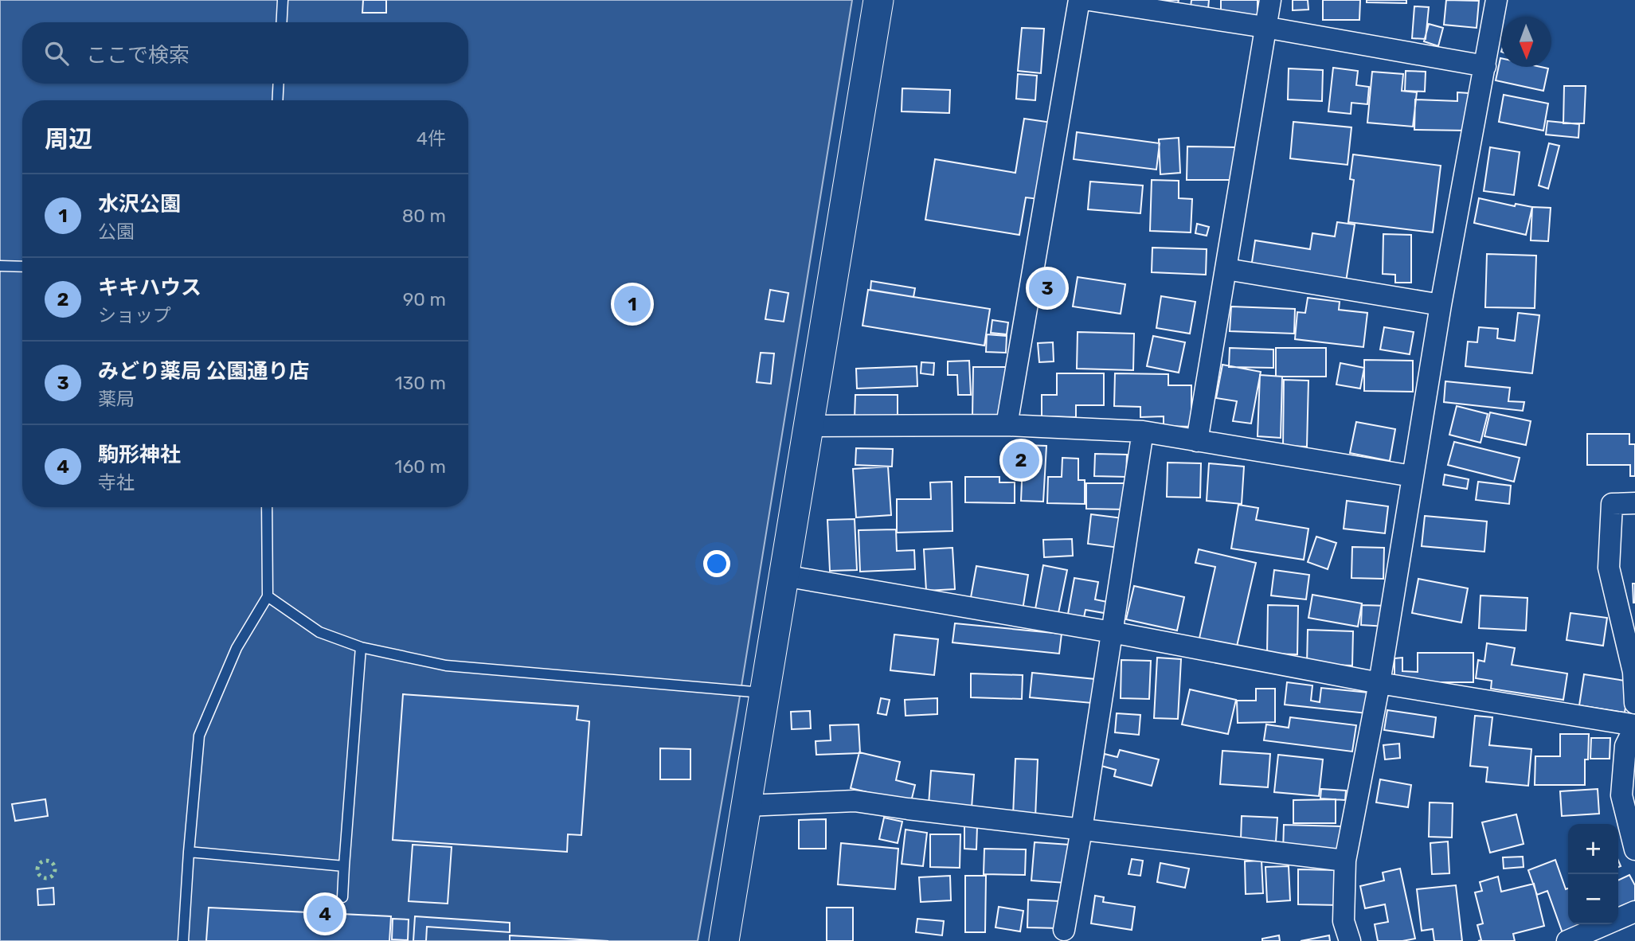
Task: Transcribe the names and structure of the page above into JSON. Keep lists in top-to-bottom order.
{
  "north": "bottom",
  "page": {
    "search": "ここで検索",
    "heading": ["周辺", "4件"],
    "list": [
      {
        "mark": "1",
        "name": "水沢公園",
        "note": "公園",
        "value": "80 m"
      },
      {
        "mark": "2",
        "name": "キキハウス",
        "note": "ショップ",
        "value": "90 m"
      },
      {
        "mark": "3",
        "name": "みどり薬局 公園通り店",
        "note": "薬局",
        "value": "130 m"
      },
      {
        "mark": "4",
        "name": "駒形神社",
        "note": "寺社",
        "value": "160 m"
      }
    ],
    "pins": [
      "3",
      "1",
      "2",
      "4"
    ],
    "map_buttons": ["+", "−"]
  }
}
